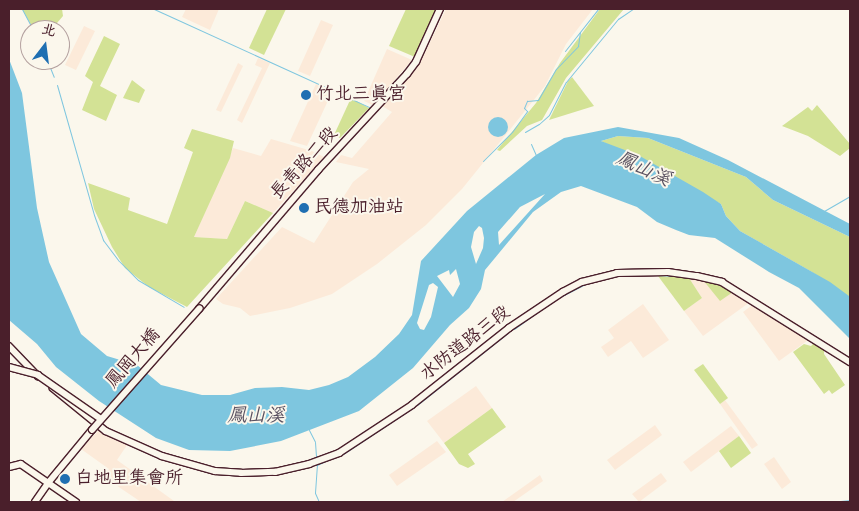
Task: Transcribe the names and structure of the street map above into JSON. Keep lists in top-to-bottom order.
{
  "streets": {
    "street": ["長青路二段", "水防道路三段", "鳳岡大橋"]
  },
  "crossings": [
    ["長青路二段", "鳳岡大橋"],
    ["水防道路三段", "鳳岡大橋"]
  ],
  "water": ["鳳山溪"],
  "places": ["竹北三真宮", "民德加油站", "白地里集會所"],
  "north": "top"
}
